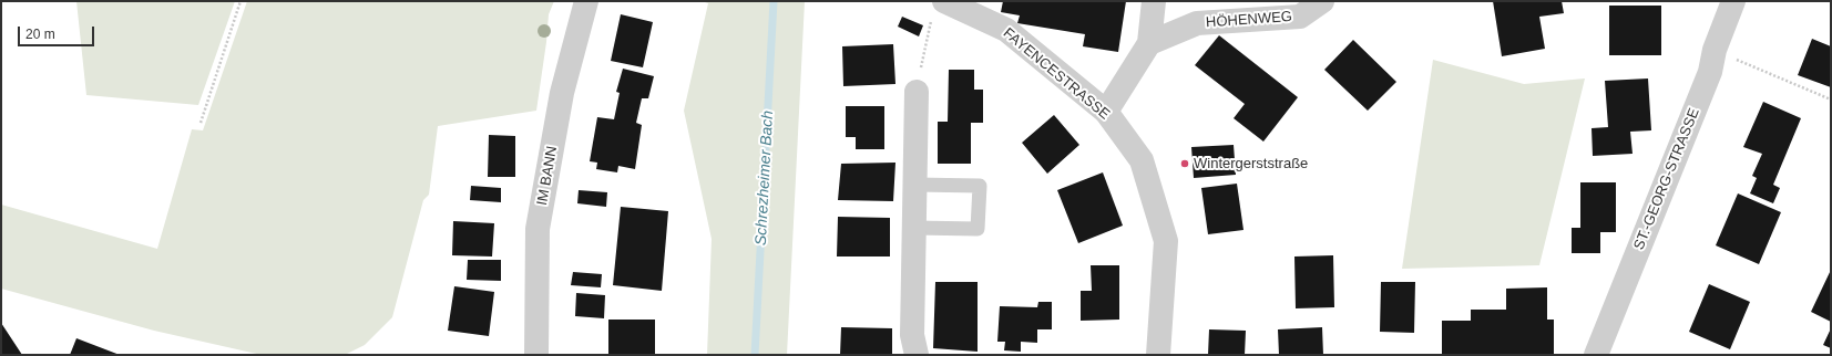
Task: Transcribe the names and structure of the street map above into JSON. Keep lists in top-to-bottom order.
{
  "streets": {
    "street": [
      "HÖHENWEG",
      "FAYENCESTRASSE",
      "IM BANN",
      "ST.-GEORG-STRASSE"
    ]
  },
  "water": ["Schrezheimer Bach"],
  "places": ["Wintergerststraße"],
  "scale_bar": "20 m"
}
